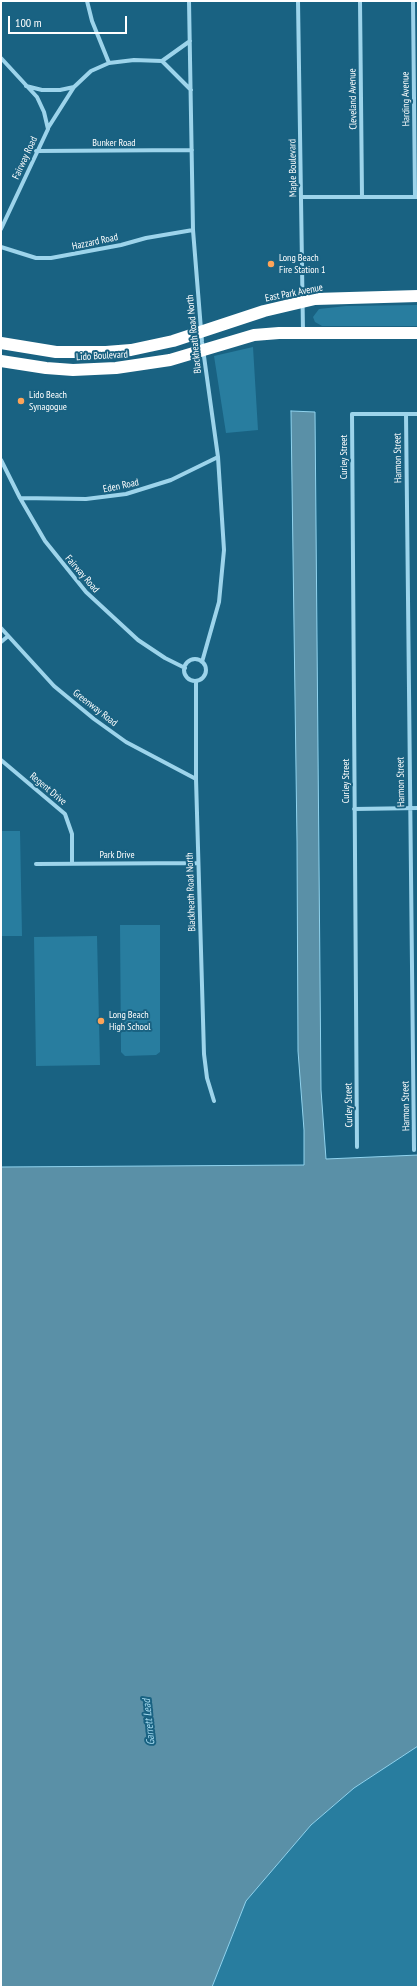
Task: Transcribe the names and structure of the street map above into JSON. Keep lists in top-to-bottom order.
{
  "streets": {
    "highway": ["East Park Avenue", "Lido Boulevard"],
    "street": [
      "Cleveland Avenue",
      "Harding Avenue",
      "Bunker Road",
      "Fairway Road",
      "Maple Boulevard",
      "Hazzard Road",
      "Blackheath Road North",
      "Curley Street",
      "Harmon Street",
      "Eden Road",
      "Greenway Road",
      "Regent Drive",
      "Park Drive"
    ]
  },
  "crossings": [
    ["Bunker Road", "Fairway Road"],
    ["Bunker Road", "Blackheath Road North"],
    ["Fairway Road", "Blackheath Road North"],
    ["Fairway Road", "Eden Road"],
    ["Maple Boulevard", "East Park Avenue"],
    ["Hazzard Road", "Blackheath Road North"],
    ["East Park Avenue", "Blackheath Road North"],
    ["East Park Avenue", "Lido Boulevard"],
    ["Blackheath Road North", "Lido Boulevard"],
    ["Blackheath Road North", "Eden Road"],
    ["Blackheath Road North", "Greenway Road"],
    ["Blackheath Road North", "Park Drive"],
    ["Curley Street", "Harmon Street"],
    ["Regent Drive", "Park Drive"]
  ],
  "water": ["Garrett Lead"],
  "places": ["Long Beach Fire Station 1", "Lido Beach Synagogue", "Long Beach High School"],
  "scale_bar": "100 m"
}
